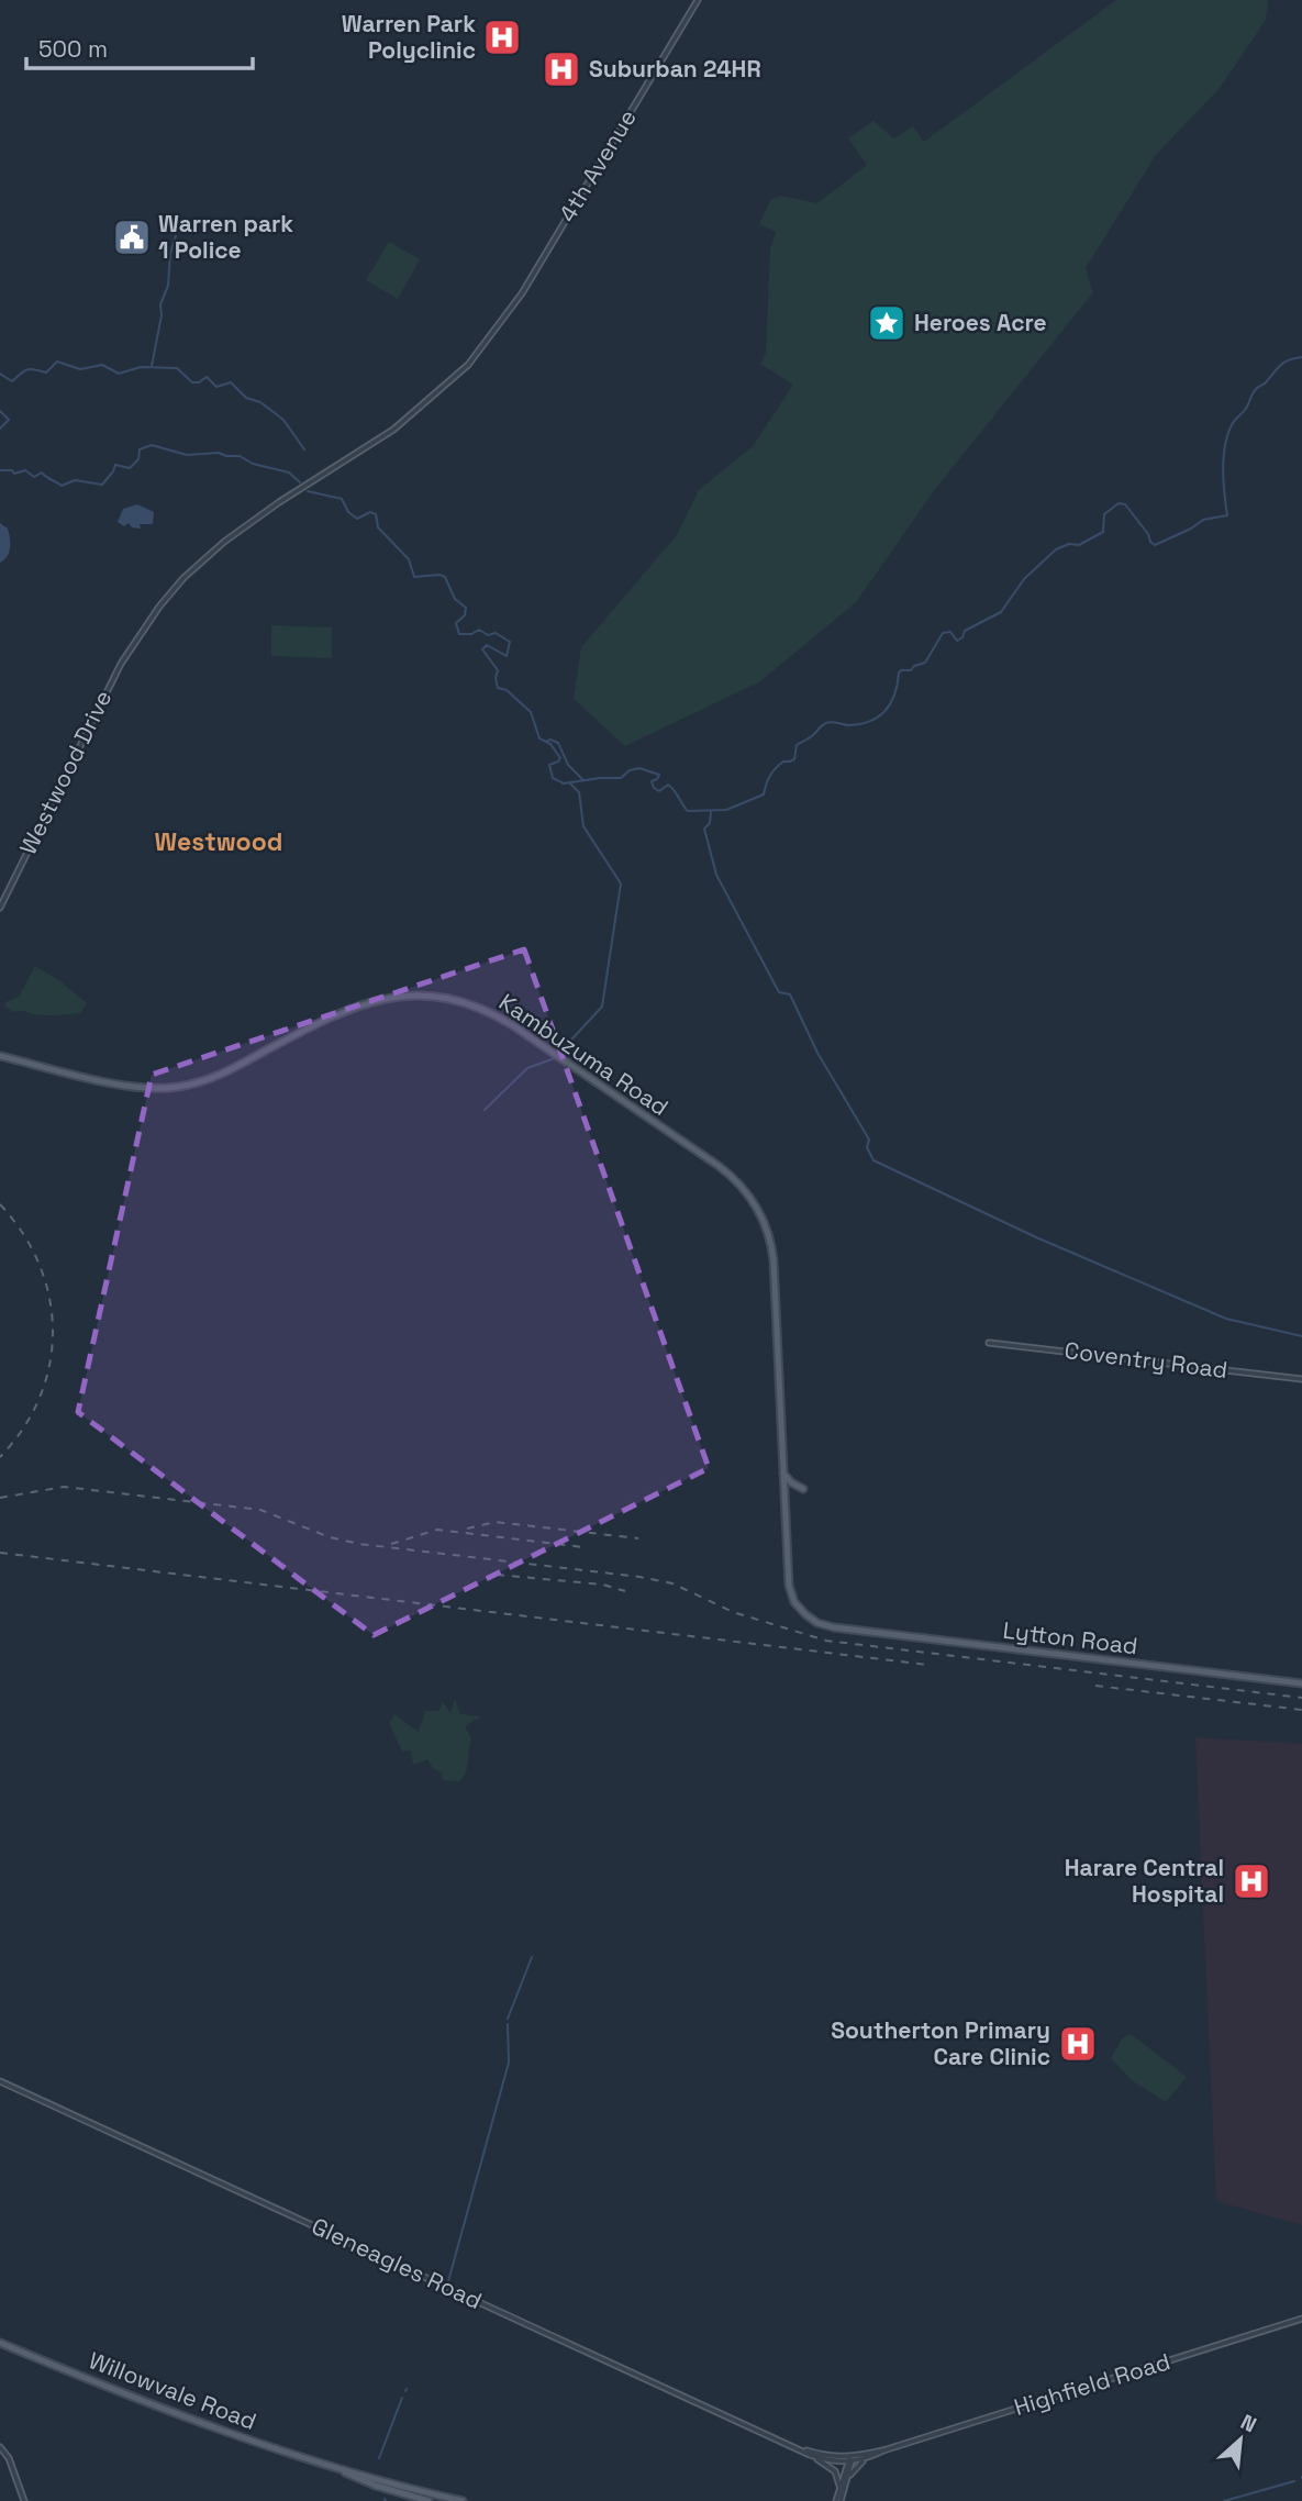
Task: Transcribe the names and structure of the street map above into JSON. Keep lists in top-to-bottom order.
{
  "streets": {
    "main road": ["Kambuzuma Road", "Lytton Road", "Willowvale Road"],
    "street": [
      "4th Avenue",
      "Westwood Drive",
      "Coventry Road",
      "Gleneagles Road",
      "Highfield Road"
    ]
  },
  "crossings": [
    ["4th Avenue", "Westwood Drive"],
    ["Kambuzuma Road", "Lytton Road"],
    ["Gleneagles Road", "Highfield Road"]
  ],
  "districts": ["Westwood"],
  "places": {
    "hospital": [
      "Warren Park Polyclinic",
      "Suburban 24HR",
      "Harare Central Hospital",
      "Southerton Primary Care Clinic"
    ],
    "public building": ["Warren park 1 Police"],
    "place": ["Heroes Acre"]
  },
  "scale_bar": "500 m",
  "north": "top right"
}
